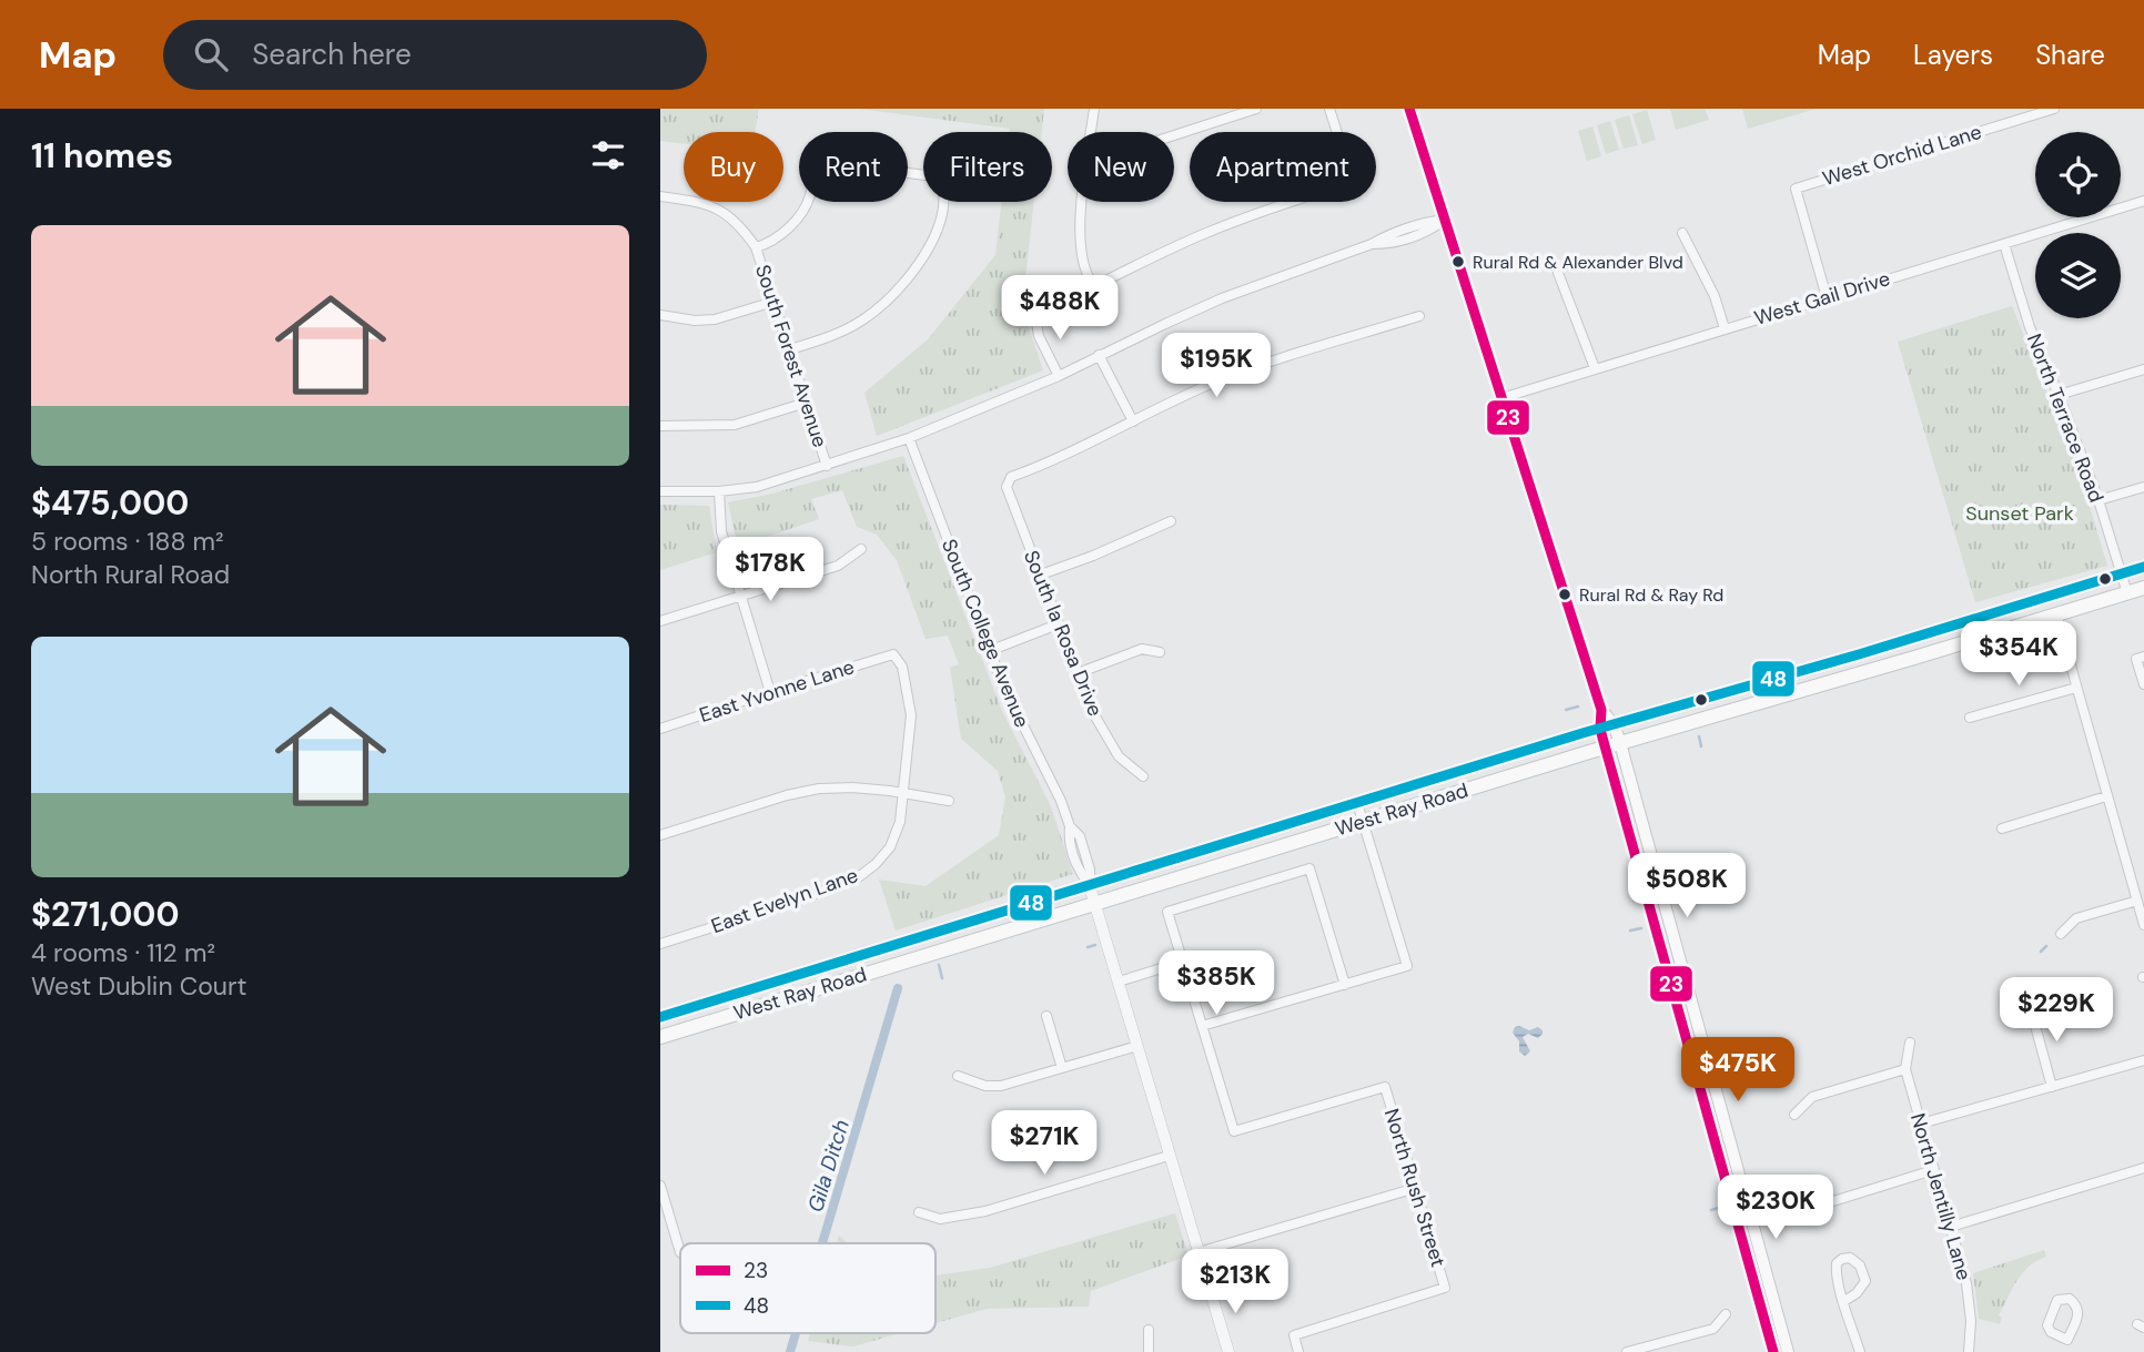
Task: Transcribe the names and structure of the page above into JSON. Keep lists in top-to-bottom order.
{
  "streets": {
    "main road": ["West Ray Road"],
    "street": [
      "West Orchid Lane",
      "West Gail Drive",
      "South Forest Avenue",
      "North Terrace Road",
      "South College Avenue",
      "South la Rosa Drive",
      "East Yvonne Lane",
      "East Evelyn Lane",
      "North Rush Street",
      "North Jentilly Lane"
    ]
  },
  "crossings": [
    ["West Orchid Lane", "West Gail Drive"],
    ["West Gail Drive", "North Terrace Road"],
    ["North Terrace Road", "West Ray Road"],
    ["South College Avenue", "West Ray Road"],
    ["East Yvonne Lane", "East Evelyn Lane"]
  ],
  "water": ["Gila Ditch"],
  "parks": ["Sunset Park"],
  "places": ["Rural Rd & Alexander Blvd", "Rural Rd & Ray Rd"],
  "lines": ["transit line 23", "transit line 48"],
  "legend": ["23", "48"],
  "page": {
    "header": "Map",
    "search": "Search here",
    "nav": ["Map", "Layers", "Share"],
    "heading": "11 homes",
    "chip": [
      "Buy",
      "Rent",
      "Filters",
      "New",
      "Apartment"
    ],
    "list": [
      {
        "name": "$475,000",
        "note": "5 rooms · 188 m² · North Rural Road"
      },
      {
        "name": "$271,000",
        "note": "4 rooms · 112 m² · West Dublin Court"
      }
    ],
    "price": [
      "$488K",
      "$195K",
      "$178K",
      "$354K",
      "$508K",
      "$385K",
      "$229K",
      "$475K",
      "$271K",
      "$230K",
      "$213K"
    ]
  }
}
